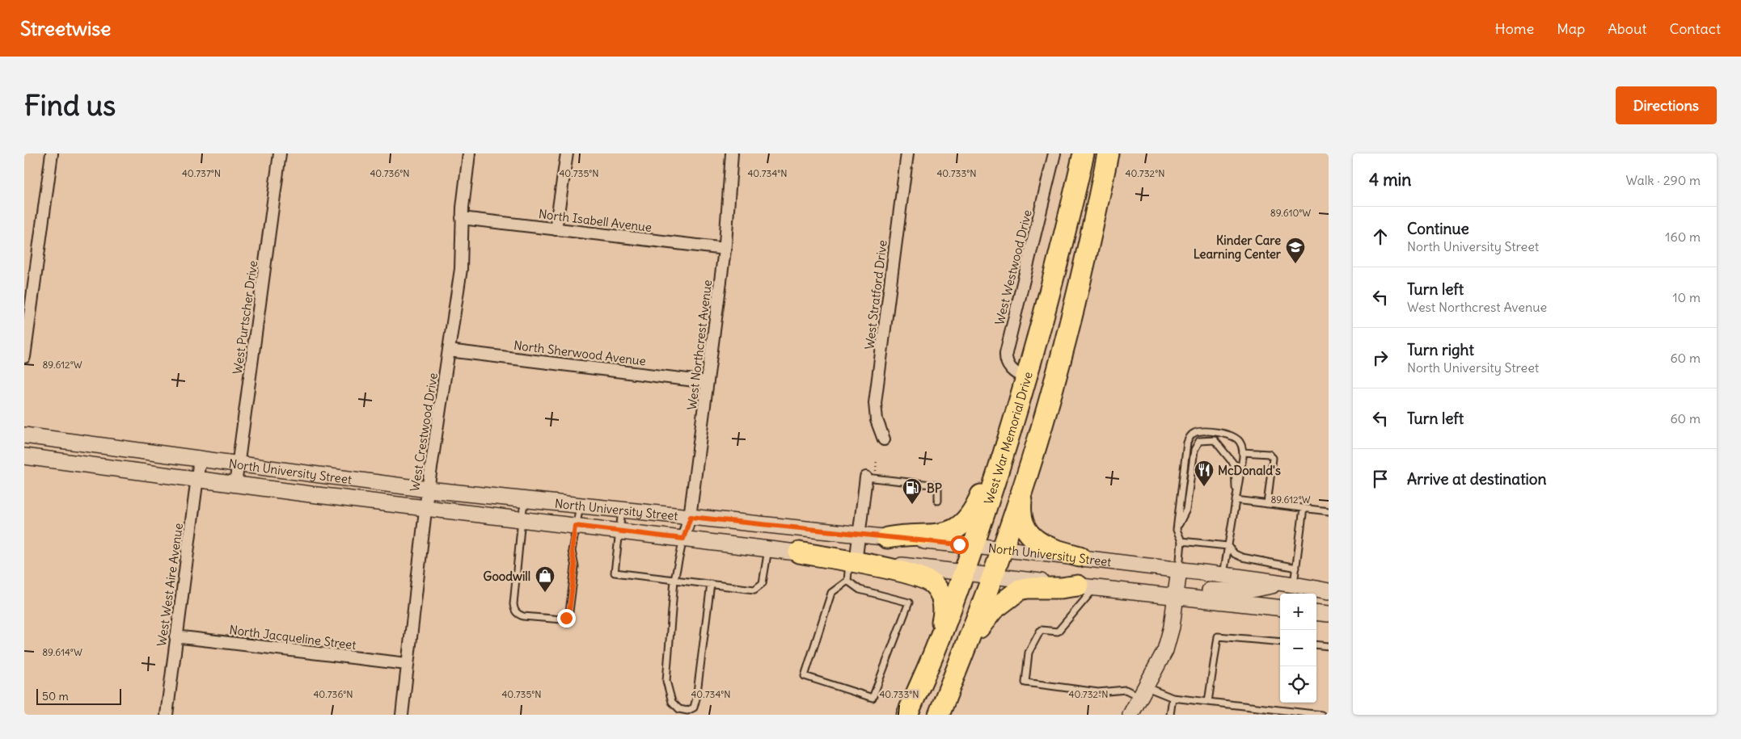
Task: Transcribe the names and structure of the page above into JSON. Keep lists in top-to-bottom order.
{
  "streets": {
    "highway": ["West War Memorial Drive"],
    "main road": ["North University Street"],
    "street": [
      "North Isabell Avenue",
      "West Westwood Drive",
      "West Stratford Drive",
      "West Purtscher Drive",
      "West Northcrest Avenue",
      "North Sherwood Avenue",
      "West Crestwood Drive",
      "West West Aire Avenue",
      "North Jacqueline Street"
    ]
  },
  "crossings": [
    ["North Isabell Avenue", "West Northcrest Avenue"],
    ["North Isabell Avenue", "West Crestwood Drive"],
    ["West Westwood Drive", "West War Memorial Drive"],
    ["West Purtscher Drive", "North University Street"],
    ["West Northcrest Avenue", "North Sherwood Avenue"],
    ["West Northcrest Avenue", "North University Street"],
    ["North Sherwood Avenue", "West Crestwood Drive"],
    ["West Crestwood Drive", "North University Street"],
    ["West Crestwood Drive", "North Jacqueline Street"],
    ["West War Memorial Drive", "North University Street"],
    ["North University Street", "West West Aire Avenue"],
    ["West West Aire Avenue", "North Jacqueline Street"]
  ],
  "places": {
    "school or university": ["Kinder Care Learning Center"],
    "restaurant": ["McDonald's"],
    "fuel station": ["BP"],
    "shop": ["Goodwill"]
  },
  "scale_bar": "50 m",
  "page": {
    "header": "Streetwise",
    "nav": [
      "Home",
      "Map",
      "About",
      "Contact"
    ],
    "buttons": "Directions",
    "title": "Find us",
    "heading": ["4 min", "Walk · 290 m"],
    "list": [
      ["Continue", "North University Street", "160 m"],
      ["Turn left", "West Northcrest Avenue", "10 m"],
      ["Turn right", "North University Street", "60 m"],
      ["Turn left", "60 m"],
      "Arrive at destination"
    ],
    "map_buttons": ["+", "−"],
    "scale": "50 m"
  },
  "coordinates": [
    "40.737°N",
    "40.736°N",
    "40.735°N",
    "40.734°N",
    "40.733°N",
    "40.732°N",
    "89.610°W",
    "89.612°W",
    "89.614°W"
  ]
}
